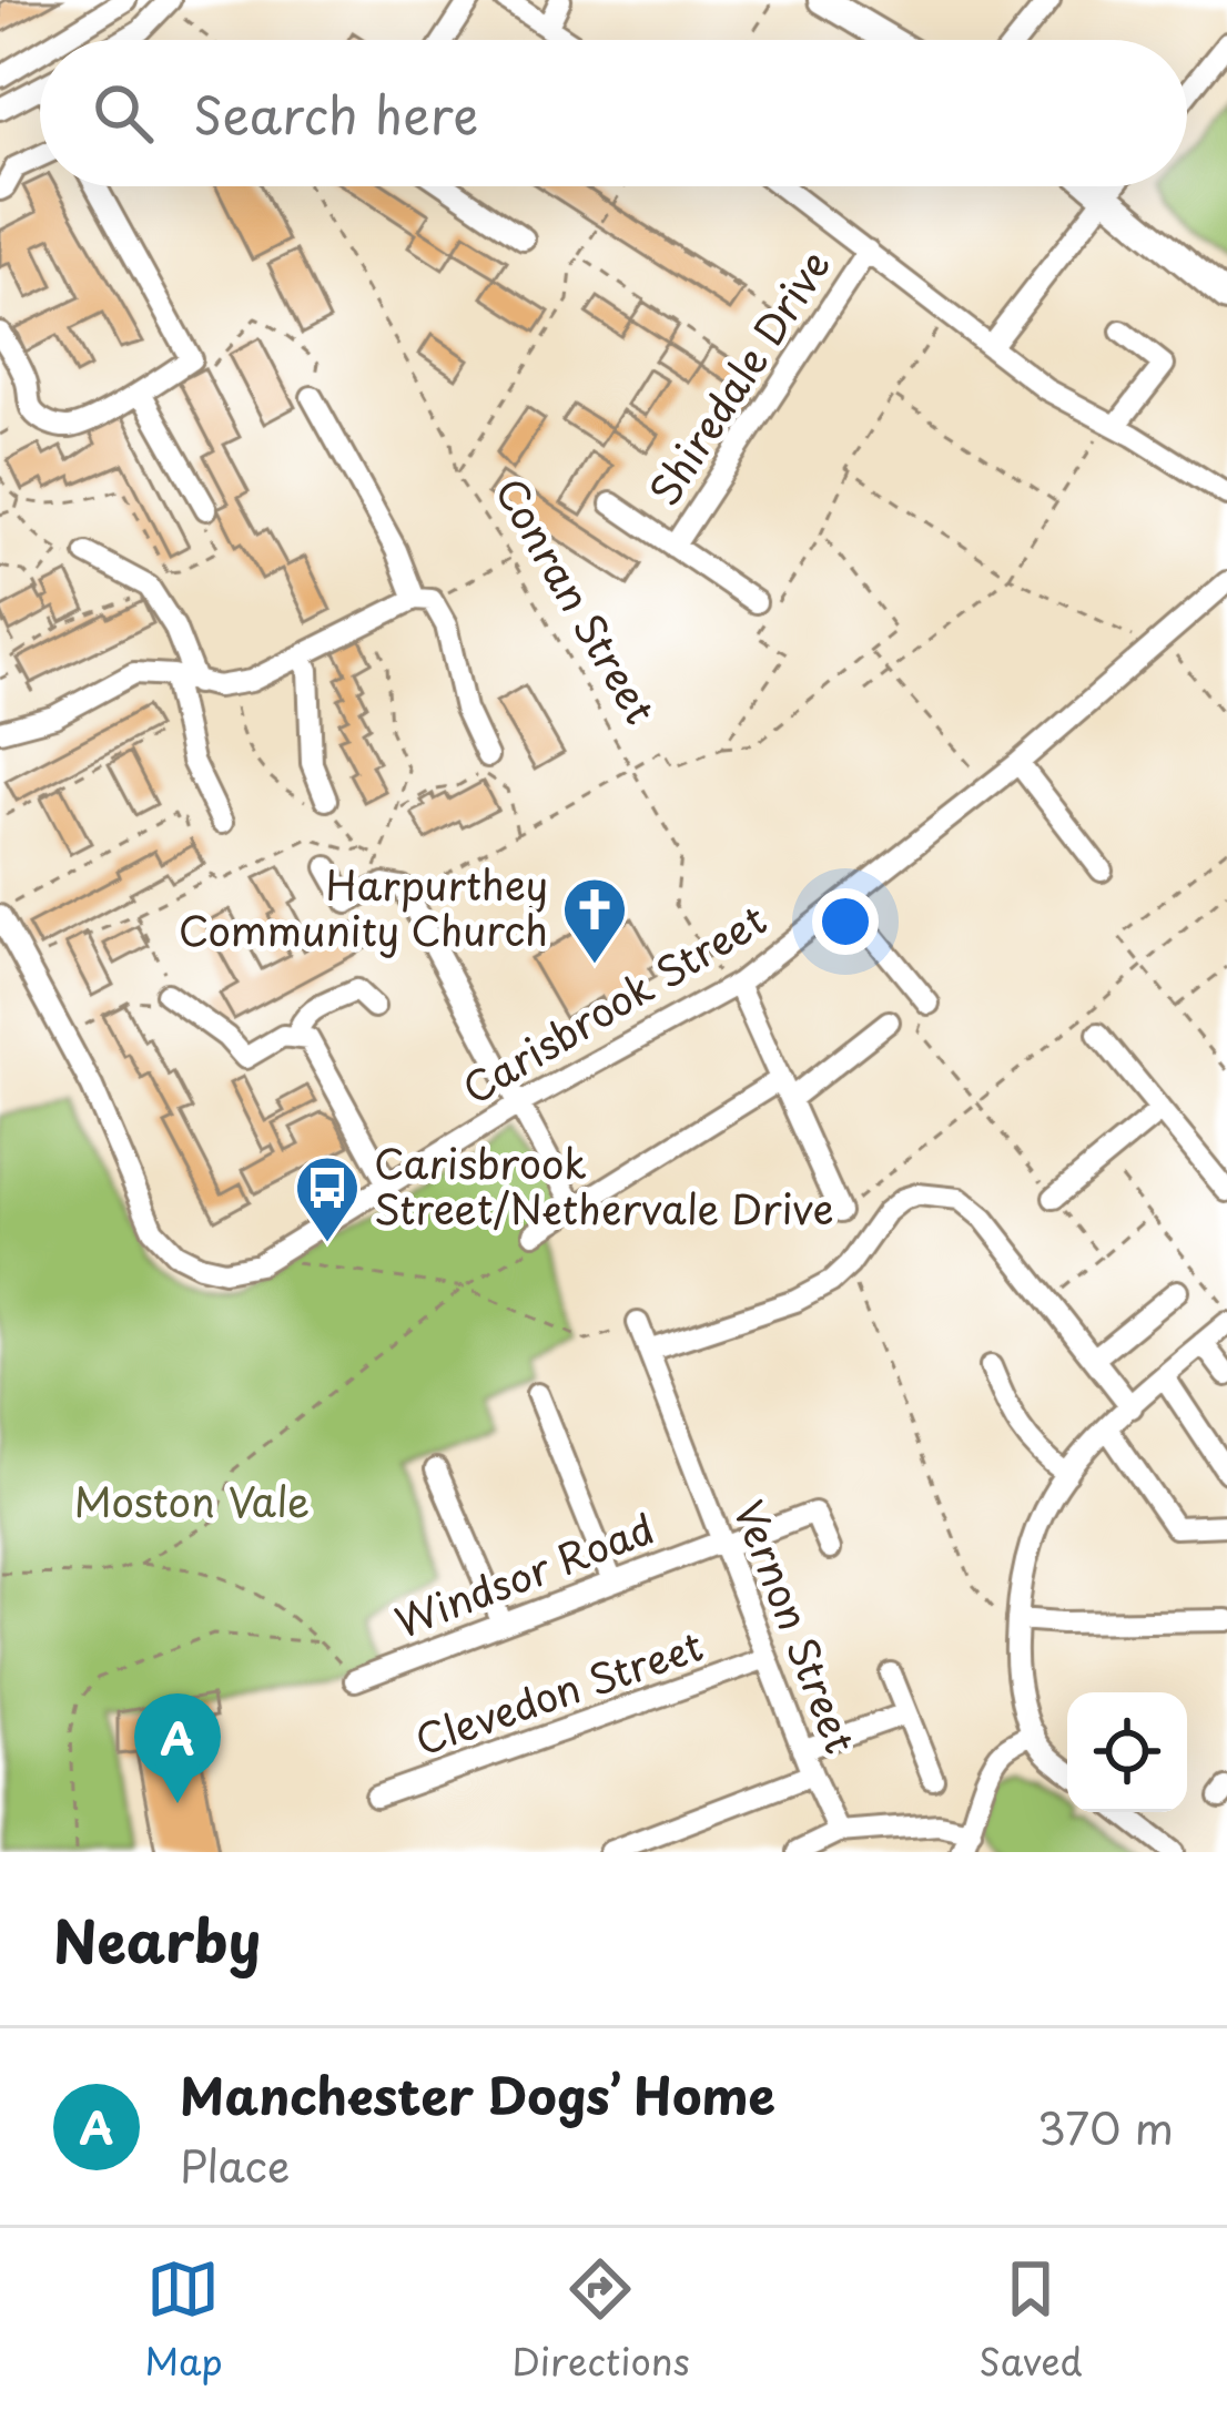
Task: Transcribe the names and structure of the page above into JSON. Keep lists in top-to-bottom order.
{
  "streets": {
    "street": [
      "Shiredale Drive",
      "Carisbrook Street",
      "Windsor Road",
      "Vernon Street",
      "Clevedon Street"
    ],
    "path": ["Conran Street"]
  },
  "crossings": [
    ["Conran Street", "Carisbrook Street"],
    ["Windsor Road", "Vernon Street"],
    ["Vernon Street", "Clevedon Street"]
  ],
  "parks": ["Moston Vale"],
  "places": {
    "church": ["Harpurthey Community Church"],
    "bus stop": ["Carisbrook Street/Nethervale Drive"]
  },
  "page": {
    "search": "Search here",
    "pins": "A",
    "heading": "Nearby",
    "list": [
      {
        "mark": "A",
        "name": "Manchester Dogs’ Home",
        "note": "Place",
        "value": "370 m"
      }
    ],
    "nav": ["Map", "Directions", "Saved"]
  }
}
